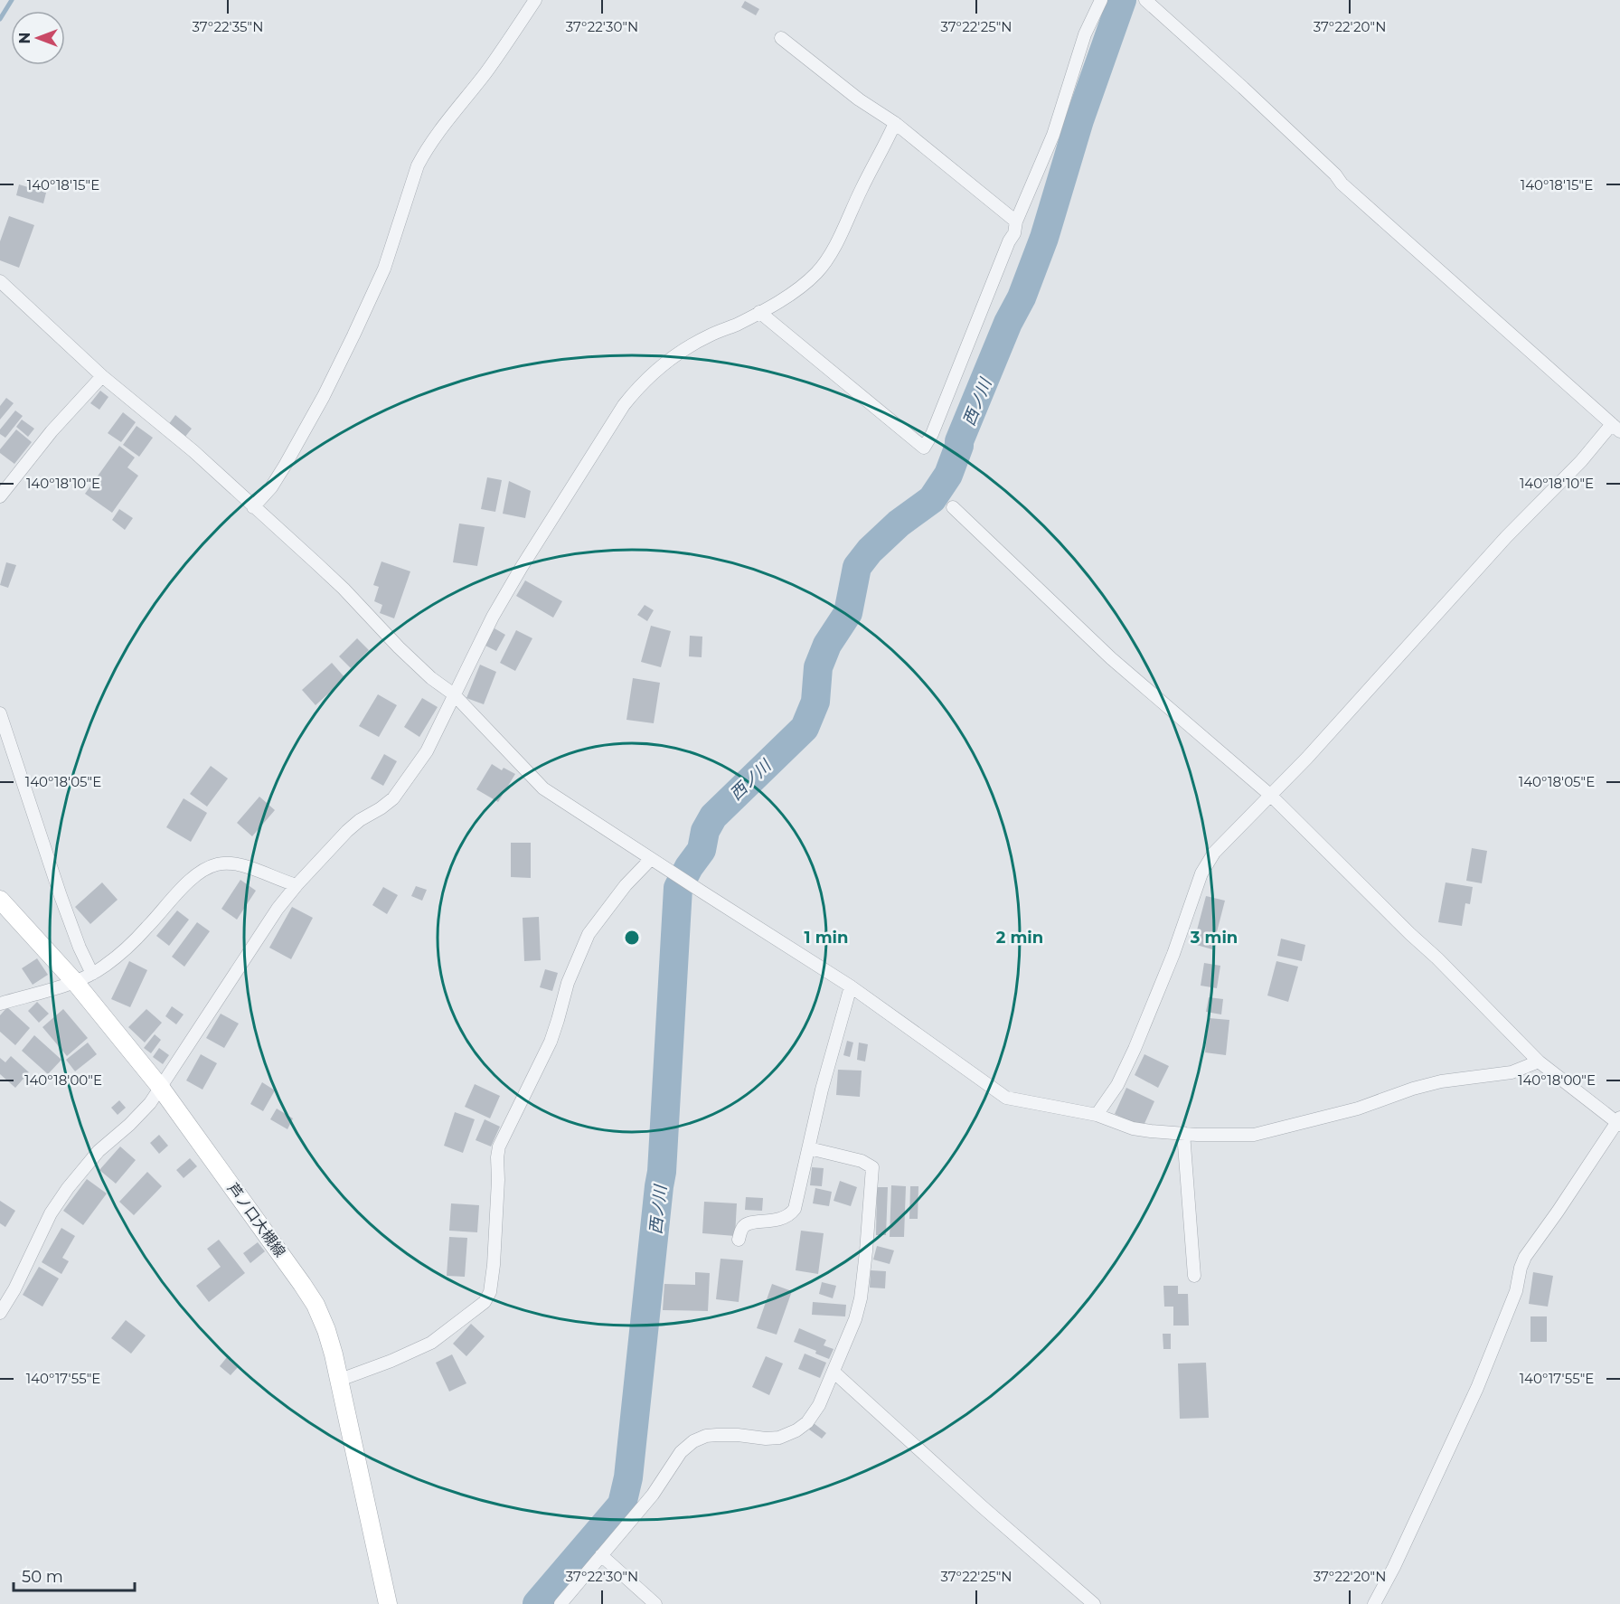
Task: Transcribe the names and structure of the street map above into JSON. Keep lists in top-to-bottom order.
{
  "streets": {
    "main road": ["芦ノ口大槻線"]
  },
  "water": ["西ノ川"],
  "scale_bar": "50 m",
  "north": "left",
  "coordinates": [
    "37°22'35\"N",
    "37°22'30\"N",
    "37°22'25\"N",
    "37°22'20\"N",
    "140°18'15\"E",
    "140°18'10\"E",
    "140°18'05\"E",
    "140°18'00\"E",
    "140°17'55\"E"
  ],
  "rings": ["1 min", "2 min", "3 min"]
}
